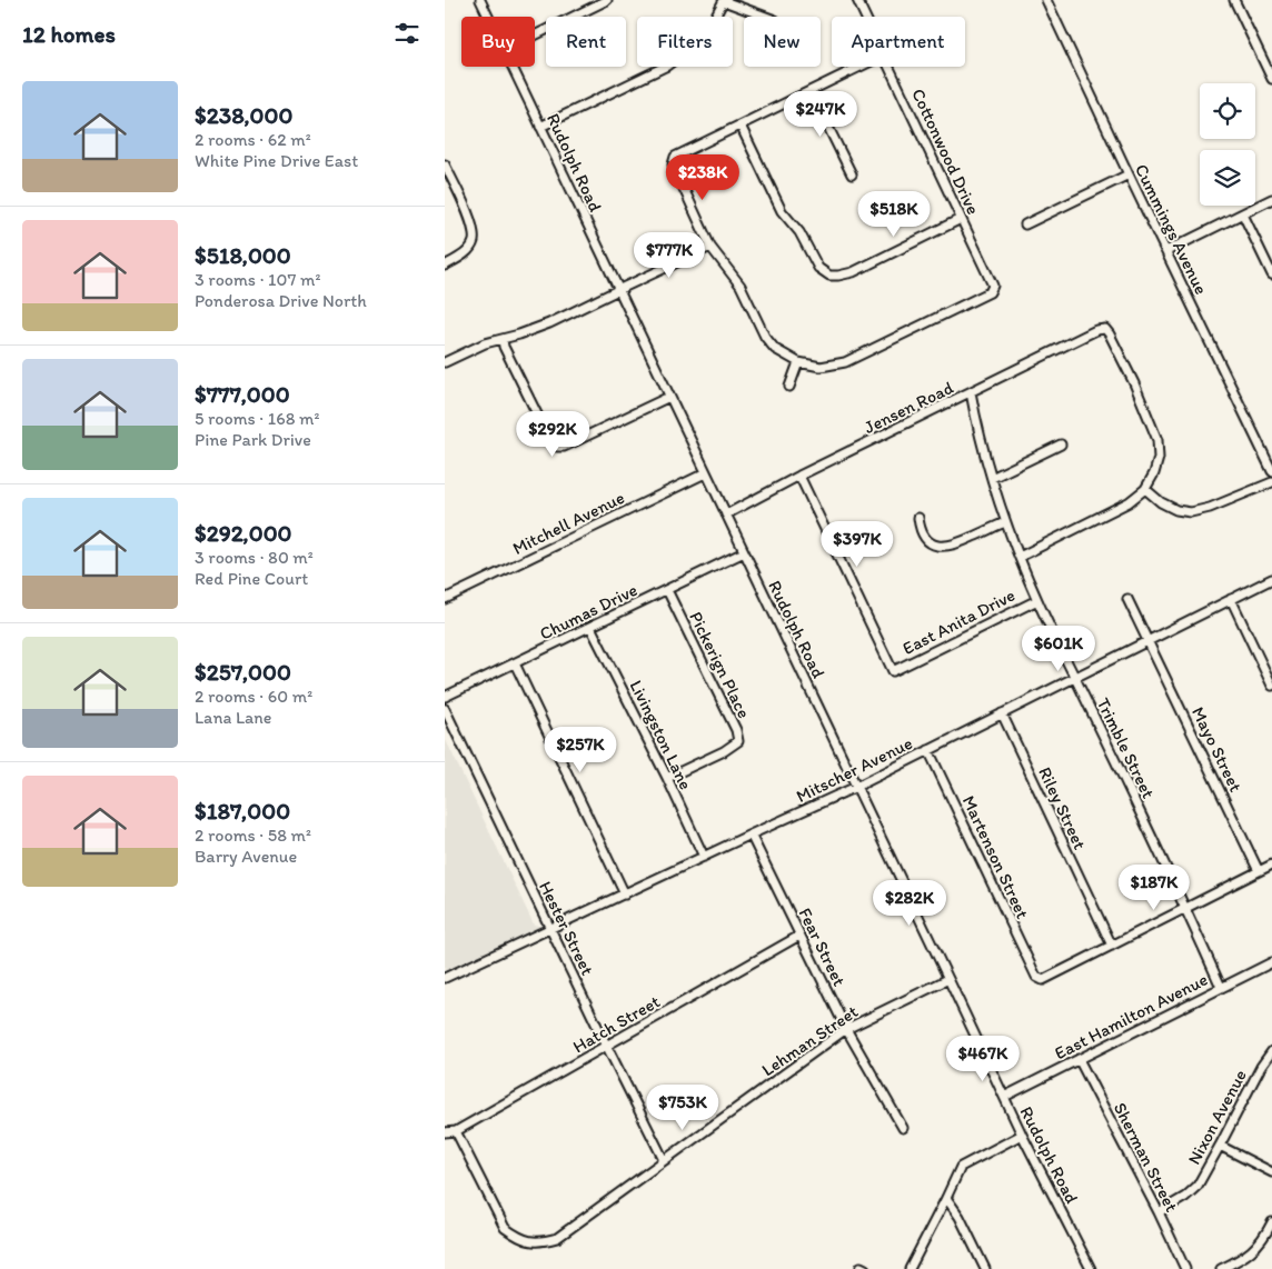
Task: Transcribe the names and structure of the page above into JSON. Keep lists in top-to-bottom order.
{
  "streets": {
    "street": [
      "Cottonwood Drive",
      "Rudolph Road",
      "Cummings Avenue",
      "Jensen Road",
      "Mitchell Avenue",
      "Chumas Drive",
      "East Anita Drive",
      "Pickerign Place",
      "Livingston Lane",
      "Trimble Street",
      "Mayo Street",
      "Mitscher Avenue",
      "Riley Street",
      "Martenson Street",
      "Hester Street",
      "Fear Street",
      "East Hamilton Avenue",
      "Hatch Street",
      "Lehman Street",
      "Nixon Avenue",
      "Sherman Street"
    ]
  },
  "crossings": [
    ["Rudolph Road", "Jensen Road"],
    ["Rudolph Road", "Mitchell Avenue"],
    ["Rudolph Road", "Chumas Drive"],
    ["Rudolph Road", "Mitscher Avenue"],
    ["Rudolph Road", "East Hamilton Avenue"],
    ["Rudolph Road", "Lehman Street"],
    ["Jensen Road", "East Anita Drive"],
    ["Jensen Road", "Trimble Street"],
    ["Chumas Drive", "Pickerign Place"],
    ["Chumas Drive", "Livingston Lane"],
    ["East Anita Drive", "Trimble Street"],
    ["Pickerign Place", "Livingston Lane"],
    ["Livingston Lane", "Mitscher Avenue"],
    ["Trimble Street", "Mitscher Avenue"],
    ["Trimble Street", "East Hamilton Avenue"],
    ["Mayo Street", "Mitscher Avenue"],
    ["Mitscher Avenue", "Riley Street"],
    ["Mitscher Avenue", "Martenson Street"],
    ["Mitscher Avenue", "Hester Street"],
    ["Mitscher Avenue", "Fear Street"],
    ["Riley Street", "Martenson Street"],
    ["Hester Street", "Hatch Street"],
    ["Hester Street", "Lehman Street"],
    ["Fear Street", "Hatch Street"],
    ["Fear Street", "Lehman Street"],
    ["East Hamilton Avenue", "Sherman Street"],
    ["Hatch Street", "Lehman Street"],
    ["Nixon Avenue", "Sherman Street"]
  ],
  "page": {
    "heading": "12 homes",
    "chip": [
      "Buy",
      "Rent",
      "Filters",
      "New",
      "Apartment"
    ],
    "list": [
      {
        "name": "$238,000",
        "note": "2 rooms · 62 m² · White Pine Drive East"
      },
      {
        "name": "$518,000",
        "note": "3 rooms · 107 m² · Ponderosa Drive North"
      },
      {
        "name": "$777,000",
        "note": "5 rooms · 168 m² · Pine Park Drive"
      },
      {
        "name": "$292,000",
        "note": "3 rooms · 80 m² · Red Pine Court"
      },
      {
        "name": "$257,000",
        "note": "2 rooms · 60 m² · Lana Lane"
      },
      {
        "name": "$187,000",
        "note": "2 rooms · 58 m² · Barry Avenue"
      }
    ],
    "price": [
      "$247K",
      "$238K",
      "$518K",
      "$777K",
      "$292K",
      "$397K",
      "$601K",
      "$257K",
      "$187K",
      "$282K",
      "$467K",
      "$753K"
    ]
  }
}
